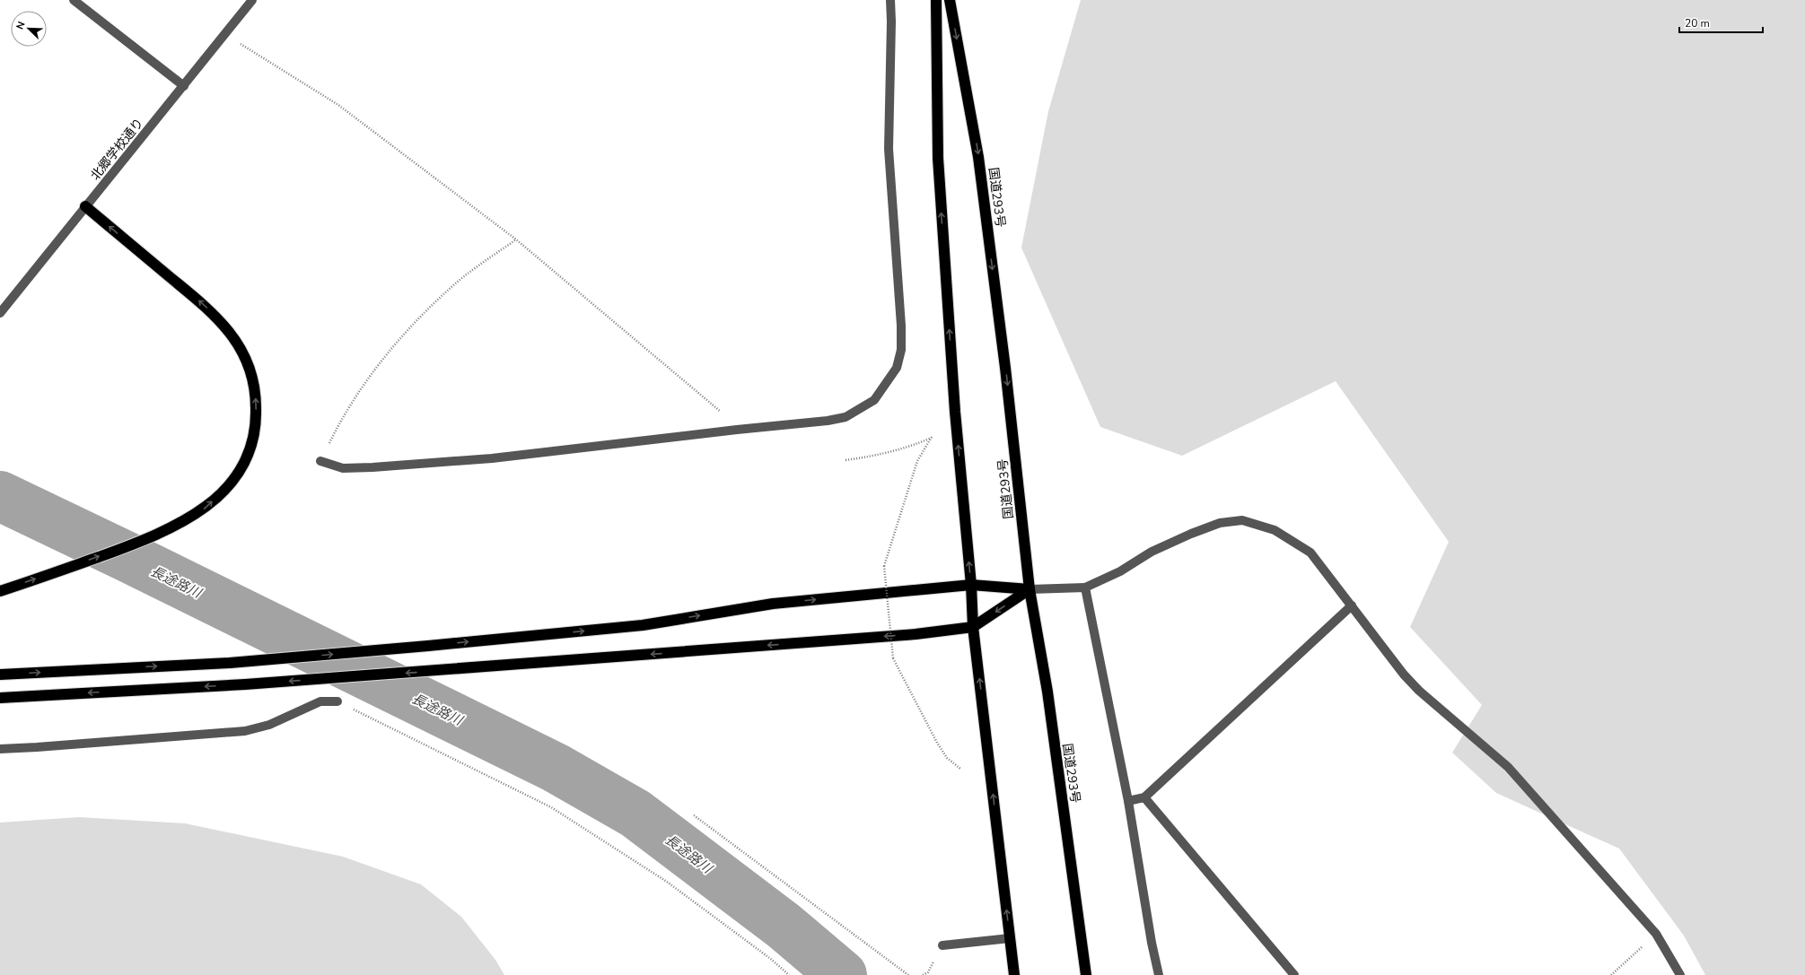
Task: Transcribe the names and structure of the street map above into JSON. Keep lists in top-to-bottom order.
{
  "streets": {
    "highway": ["国道293号"],
    "street": ["北郷学校通り"]
  },
  "water": ["長途路川"],
  "scale_bar": "20 m",
  "north": "top left"
}
